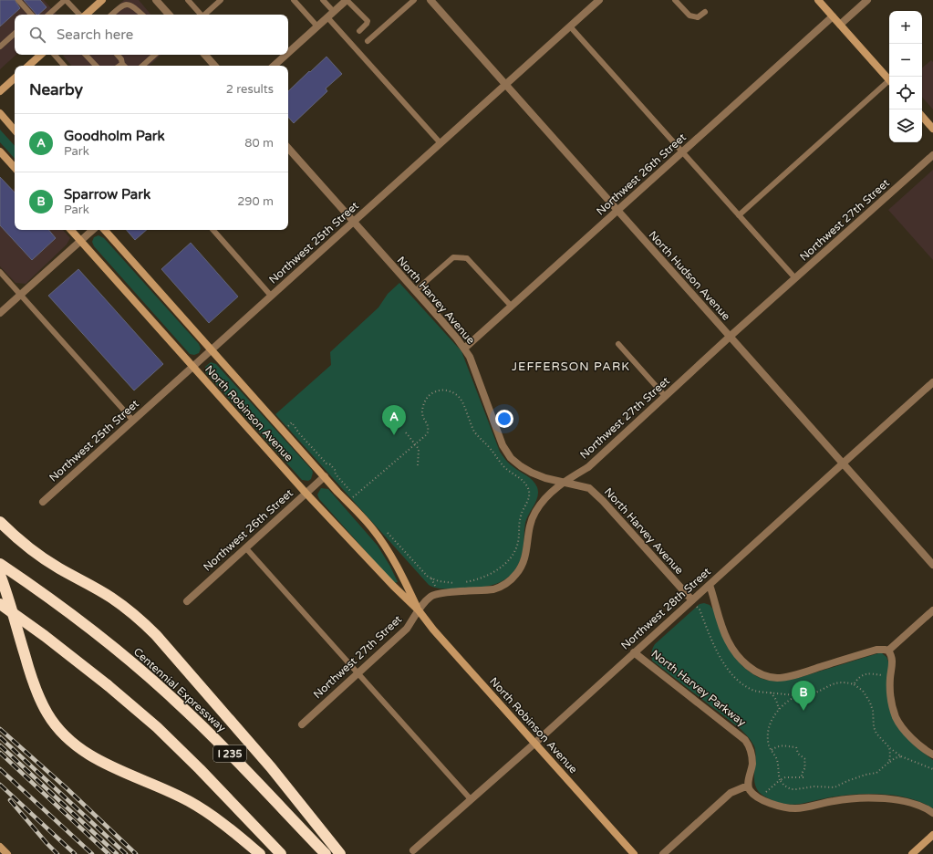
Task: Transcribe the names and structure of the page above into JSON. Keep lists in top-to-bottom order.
{
  "streets": {
    "highway": ["Centennial Expressway", "I 235"],
    "street": [
      "Northwest 26th Street",
      "Northwest 27th Street",
      "Northwest 25th Street",
      "North Hudson Avenue",
      "North Harvey Avenue",
      "North Robinson Avenue",
      "Northwest 28th Street",
      "North Harvey Parkway"
    ]
  },
  "crossings": [
    ["Northwest 26th Street", "North Hudson Avenue"],
    ["Northwest 26th Street", "North Harvey Avenue"],
    ["Northwest 26th Street", "North Robinson Avenue"],
    ["Northwest 27th Street", "North Hudson Avenue"],
    ["Northwest 27th Street", "North Harvey Avenue"],
    ["Northwest 27th Street", "North Robinson Avenue"],
    ["Northwest 25th Street", "North Hudson Avenue"],
    ["Northwest 25th Street", "North Harvey Avenue"],
    ["Northwest 25th Street", "North Robinson Avenue"],
    ["North Hudson Avenue", "Northwest 28th Street"],
    ["North Harvey Avenue", "Northwest 28th Street"],
    ["North Robinson Avenue", "Northwest 28th Street"],
    ["Northwest 28th Street", "North Harvey Parkway"]
  ],
  "districts": ["JEFFERSON PARK"],
  "page": {
    "map_buttons": ["+", "−"],
    "search": "Search here",
    "heading": ["Nearby", "2 results"],
    "list": [
      {
        "mark": "A",
        "name": "Goodholm Park",
        "note": "Park",
        "value": "80 m"
      },
      {
        "mark": "B",
        "name": "Sparrow Park",
        "note": "Park",
        "value": "290 m"
      }
    ],
    "pins": ["A", "B"]
  }
}
